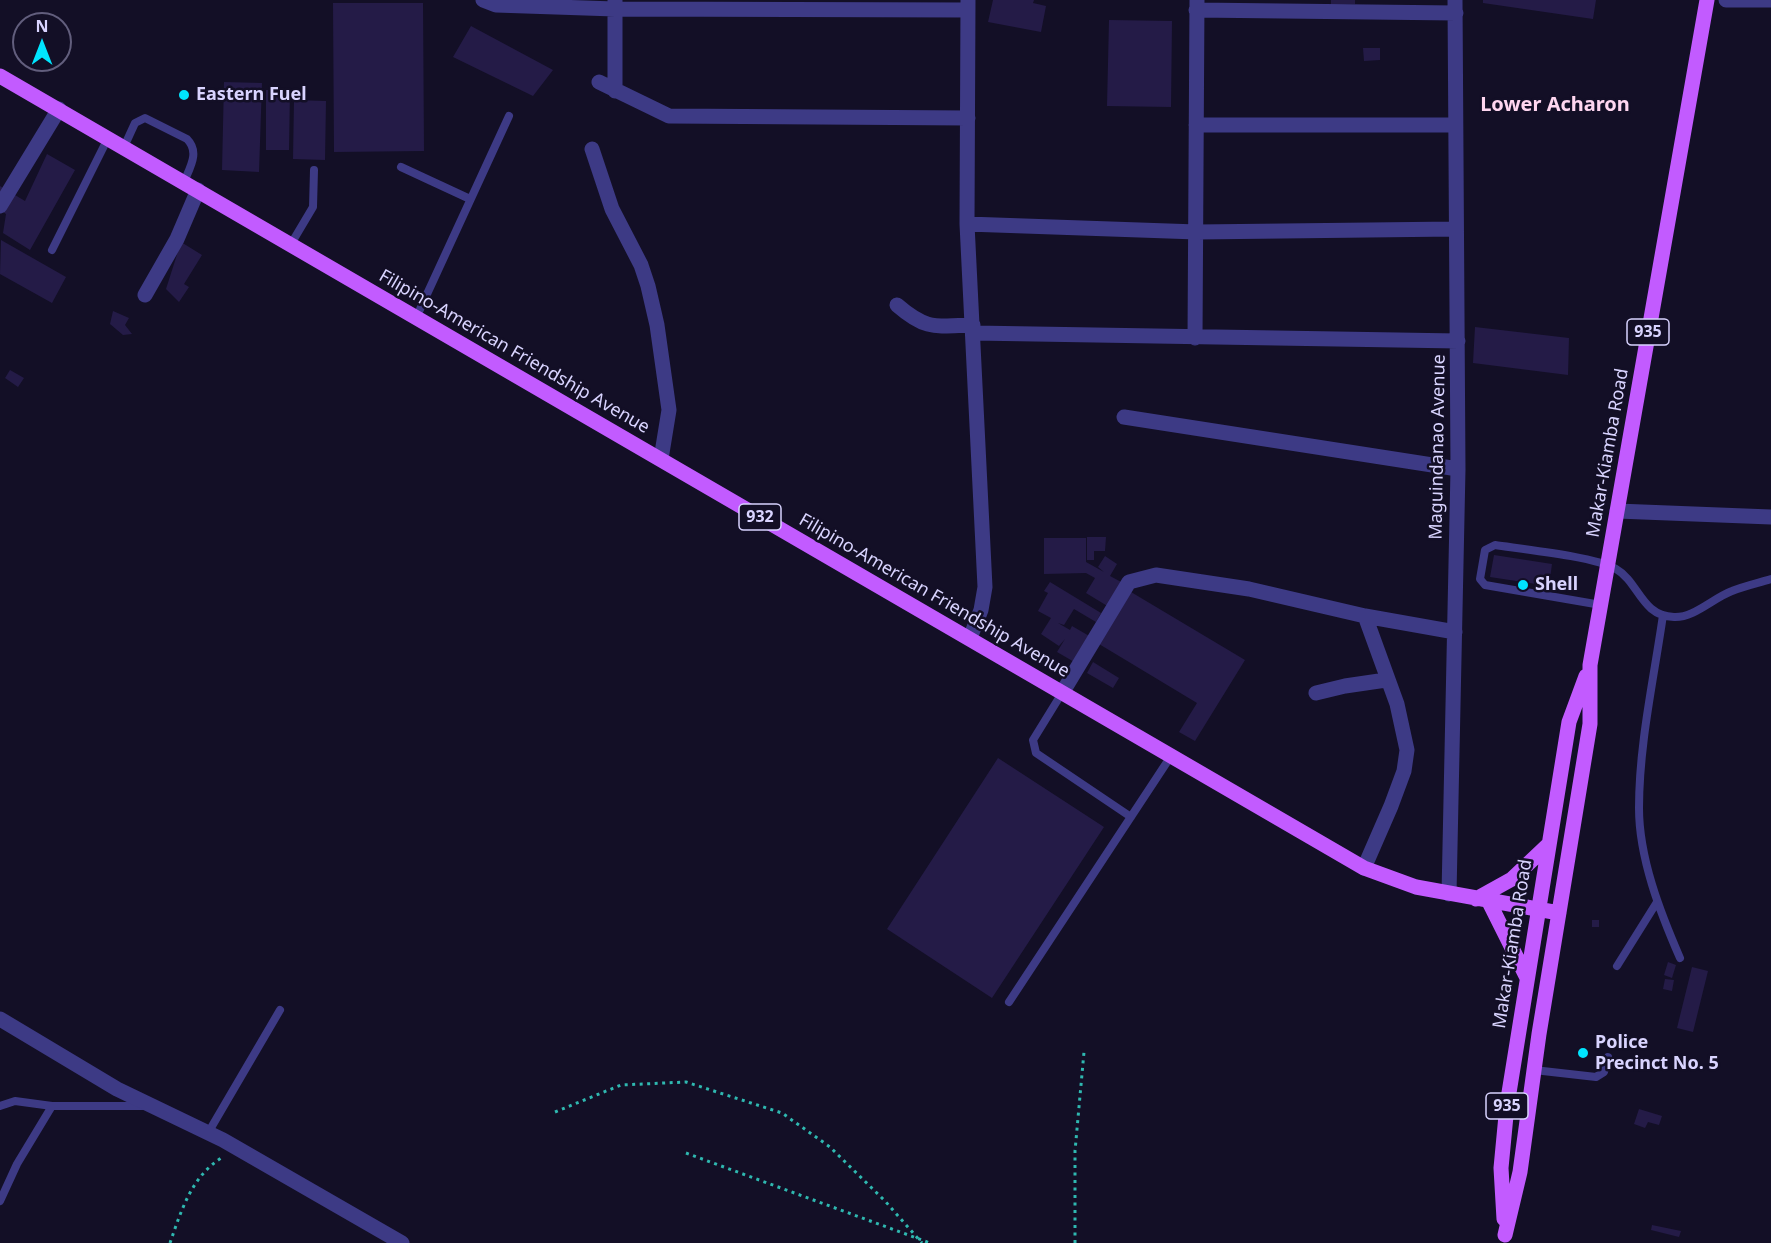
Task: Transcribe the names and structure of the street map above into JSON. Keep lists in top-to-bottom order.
{
  "streets": {
    "main road": [
      "935",
      "Filipino-American Friendship Avenue",
      "Makar-Kiamba Road",
      "932"
    ],
    "street": ["Maguindanao Avenue"]
  },
  "crossings": [
    ["Filipino-American Friendship Avenue", "Maguindanao Avenue"],
    ["Filipino-American Friendship Avenue", "Makar-Kiamba Road"]
  ],
  "districts": ["Lower Acharon"],
  "places": ["Eastern Fuel", "Shell", "Police Precinct No. 5"],
  "north": "top"
}
